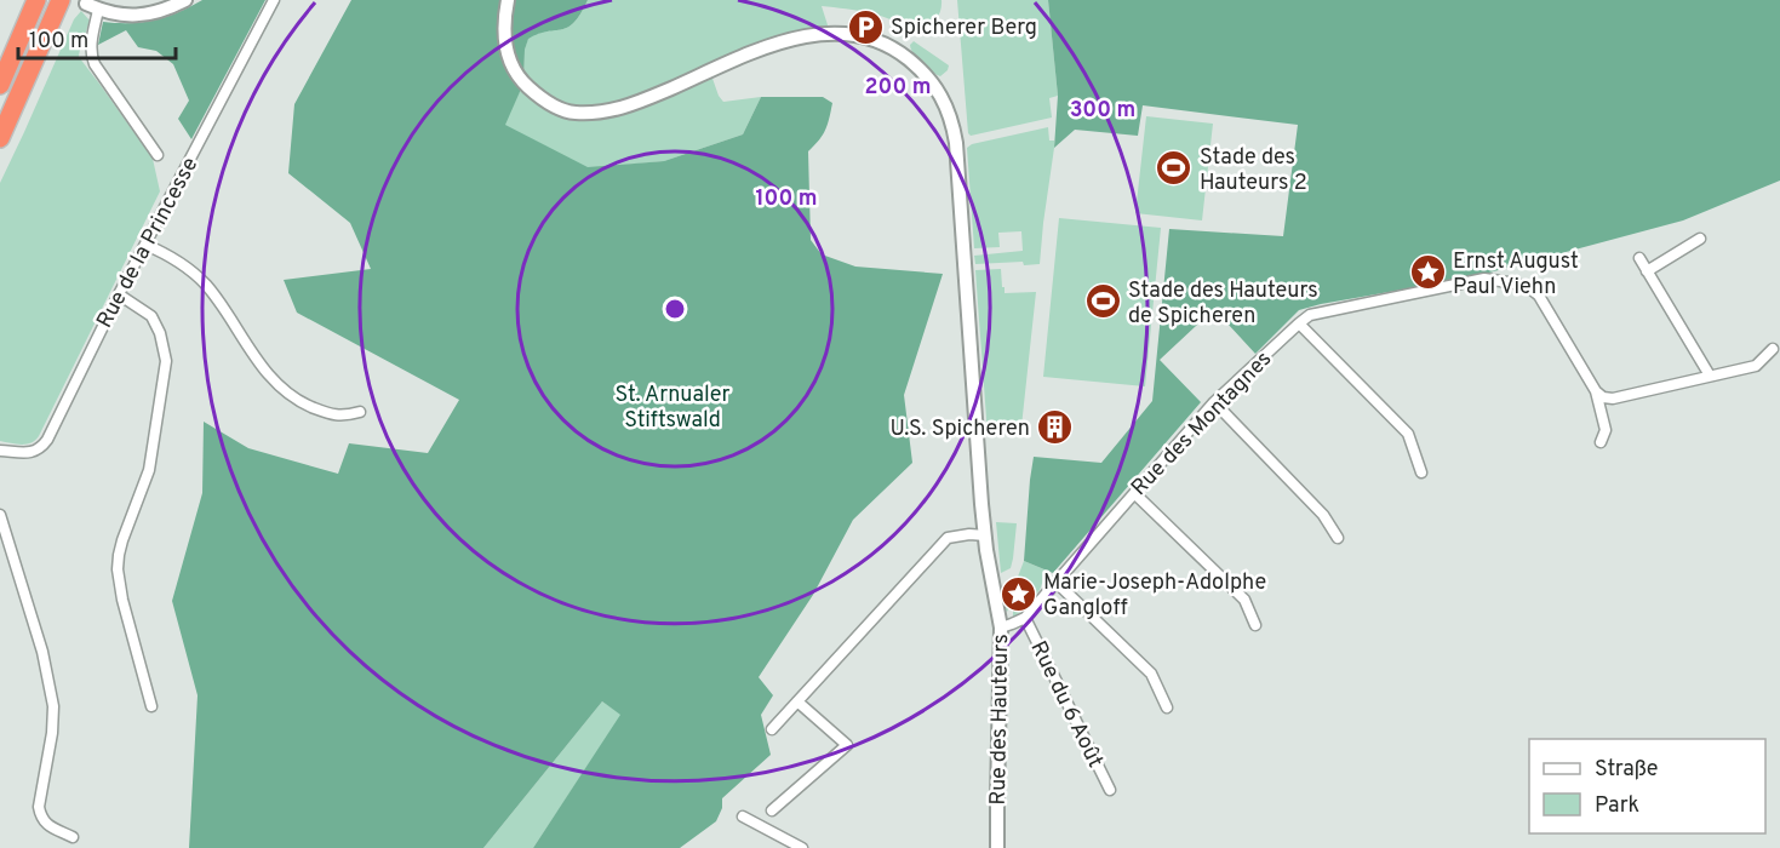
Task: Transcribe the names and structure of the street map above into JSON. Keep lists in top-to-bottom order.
{
  "streets": {
    "street": [
      "Rue de la Princesse",
      "Rue des Montagnes",
      "Rue du 6 Août",
      "Rue des Hauteurs"
    ]
  },
  "crossings": [
    ["Rue des Montagnes", "Rue du 6 Août"],
    ["Rue des Montagnes", "Rue des Hauteurs"]
  ],
  "parks": ["St. Arnualer Stiftswald"],
  "places": {
    "parking": ["Spicherer Berg"],
    "sports": ["Stade des Hauteurs 2", "Stade des Hauteurs de Spicheren"],
    "place": ["Ernst August Paul Viehn", "Marie-Joseph-Adolphe Gangloff"],
    "building": ["U.S. Spicheren"]
  },
  "legend": ["Straße", "Park"],
  "scale_bar": "100 m",
  "rings": ["200 m", "300 m", "100 m"]
}
